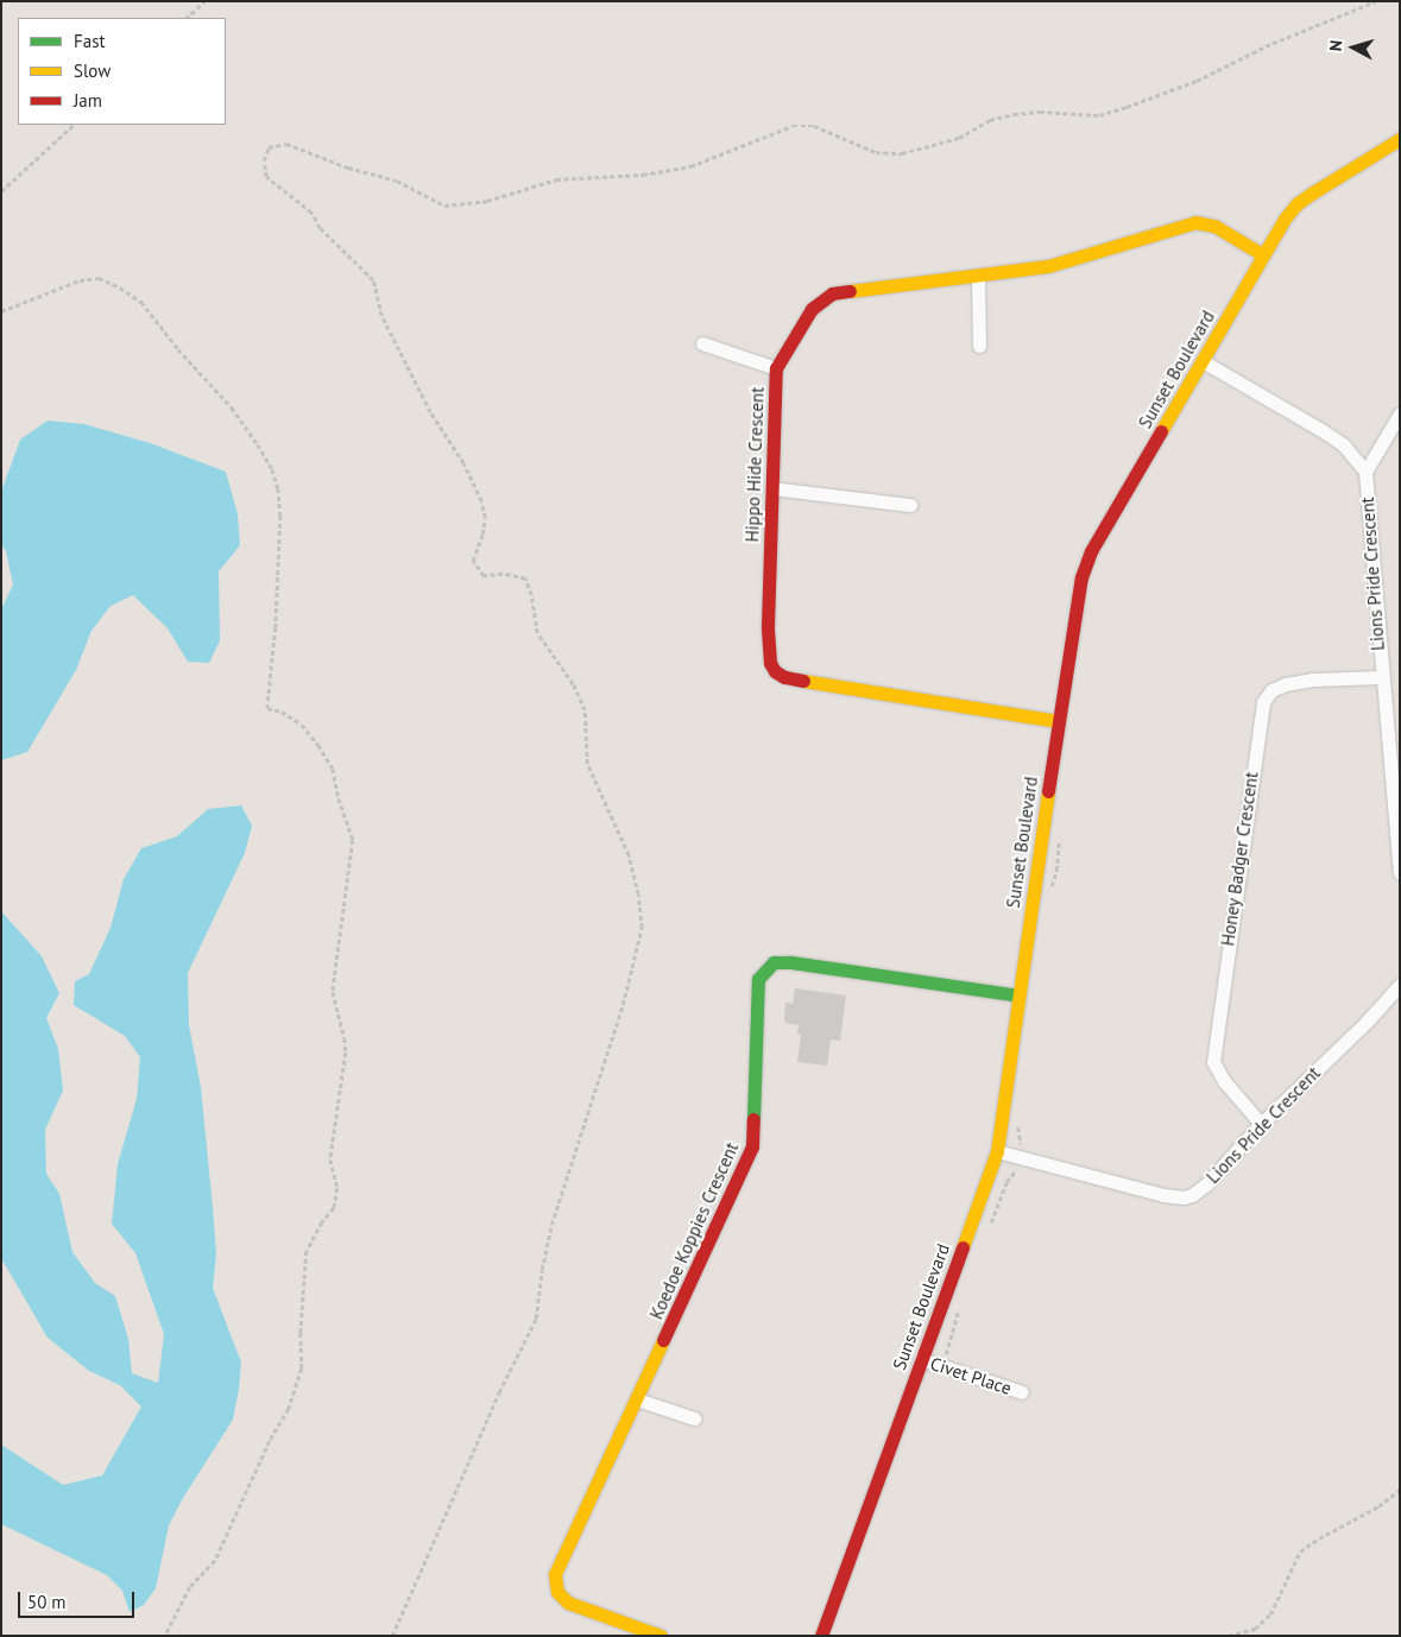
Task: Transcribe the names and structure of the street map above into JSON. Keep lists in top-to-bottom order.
{
  "streets": {
    "street": [
      "Sunset Boulevard",
      "Hippo Hide Crescent",
      "Lions Pride Crescent",
      "Honey Badger Crescent",
      "Koedoe Koppies Crescent",
      "Civet Place"
    ]
  },
  "crossings": [
    ["Sunset Boulevard", "Hippo Hide Crescent"],
    ["Sunset Boulevard", "Lions Pride Crescent"],
    ["Sunset Boulevard", "Koedoe Koppies Crescent"],
    ["Sunset Boulevard", "Civet Place"],
    ["Lions Pride Crescent", "Honey Badger Crescent"]
  ],
  "legend": ["Fast", "Slow", "Jam"],
  "scale_bar": "50 m",
  "north": "left"
}
